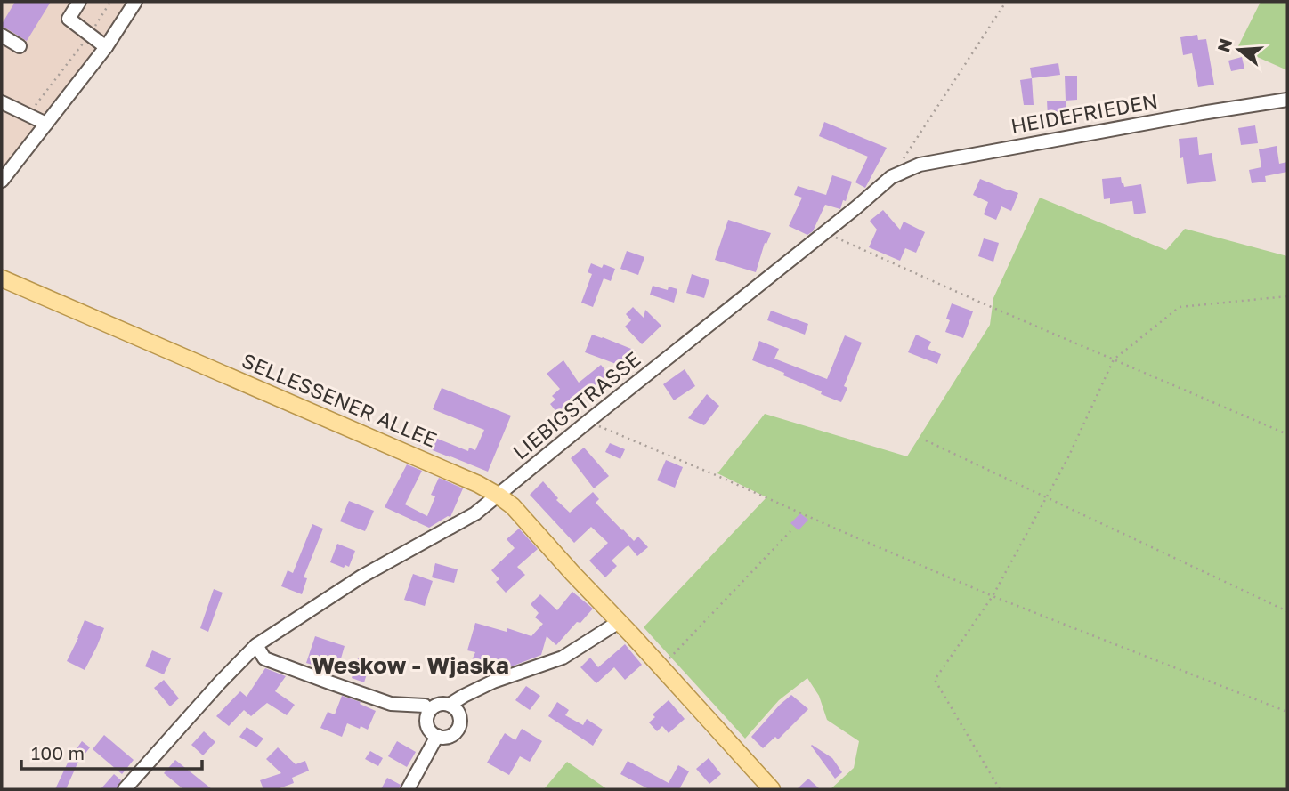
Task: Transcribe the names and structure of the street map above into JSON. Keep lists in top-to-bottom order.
{
  "streets": {
    "main road": ["SELLESSENER ALLEE"],
    "street": ["HEIDEFRIEDEN", "LIEBIGSTRASSE"]
  },
  "crossings": [
    ["HEIDEFRIEDEN", "LIEBIGSTRASSE"],
    ["SELLESSENER ALLEE", "LIEBIGSTRASSE"]
  ],
  "districts": ["Weskow - Wjaska"],
  "scale_bar": "100 m",
  "north": "left"
}
